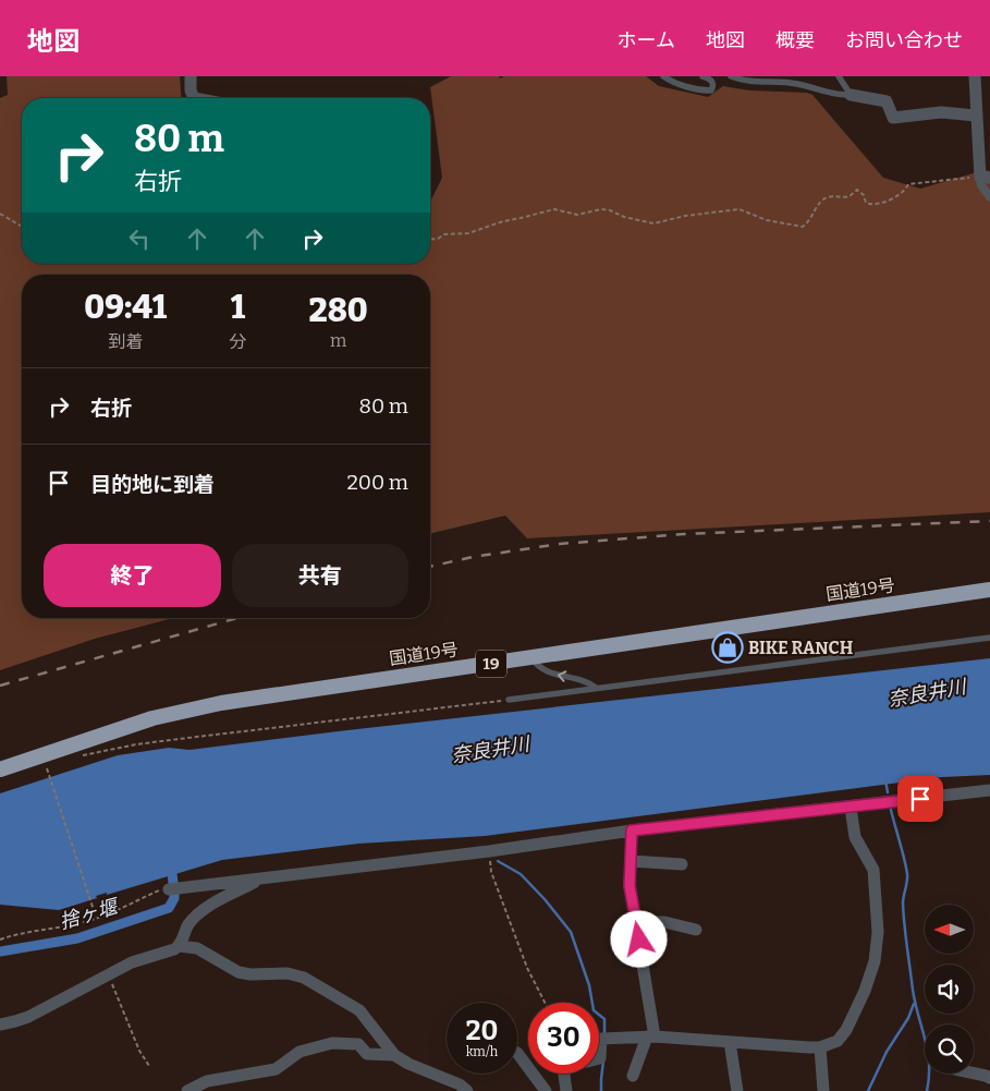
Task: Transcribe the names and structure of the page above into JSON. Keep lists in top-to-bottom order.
{
  "streets": {
    "highway": ["国道19号", "19"]
  },
  "water": ["奈良井川", "捨ヶ堰"],
  "places": {
    "shop": ["BIKE RANCH"]
  },
  "north": "left",
  "page": {
    "header": "地図",
    "nav": [
      "ホーム",
      "地図",
      "概要",
      "お問い合わせ"
    ],
    "turn": ["80 m", "右折"],
    "eta": [
      "09:41",
      "到着",
      "1",
      "分",
      "280",
      "m"
    ],
    "list": [
      {
        "name": "右折",
        "value": "80 m"
      },
      {
        "name": "目的地に到着",
        "value": "200 m"
      }
    ],
    "buttons": ["終了", "共有"],
    "speed": "20 km/h",
    "limit": "30"
  }
}
